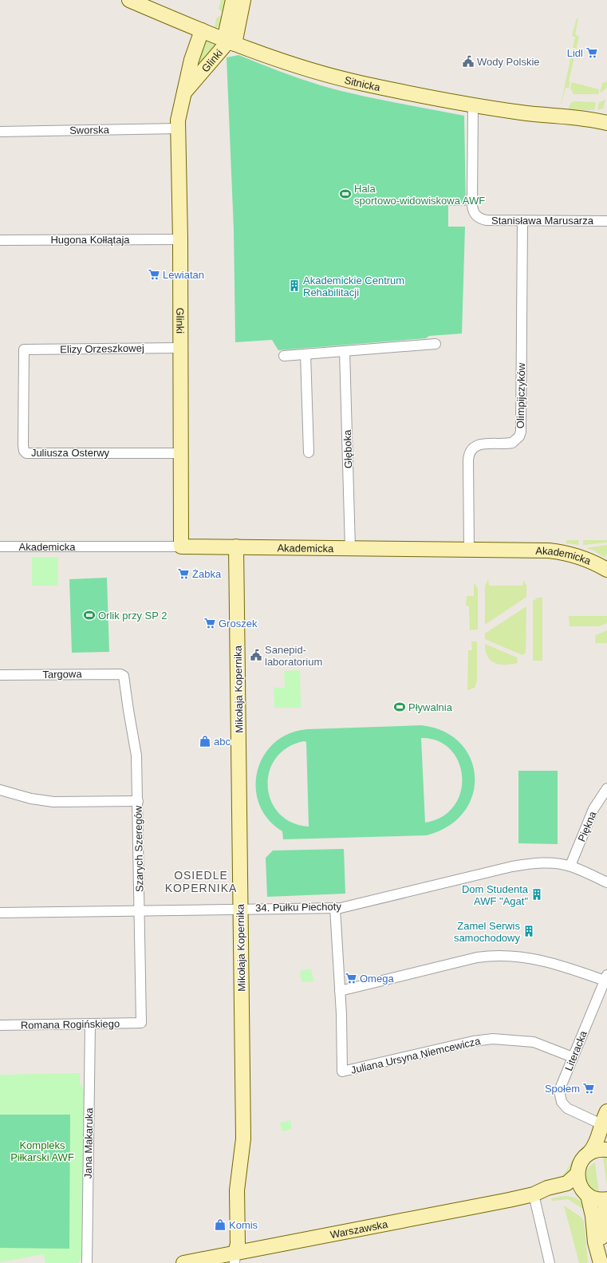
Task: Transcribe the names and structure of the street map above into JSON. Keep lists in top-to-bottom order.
{
  "streets": {
    "street": [
      "Glinki",
      "Sitnicka",
      "Sworska",
      "Stanisława Marusarza",
      "Hugona Kołłątaja",
      "Elizy Orzeszkowej",
      "Olimpijczyków",
      "Głęboka",
      "Juliusza Osterwy",
      "Akademicka",
      "Targowa",
      "Mikołaja Kopernika",
      "Piękna",
      "Szarych Szeregów",
      "34. Pułku Piechoty",
      "Romana Rogińskiego",
      "Literacka",
      "Juliana Ursyna Niemcewicza",
      "Jana Makaruka",
      "Warszawska"
    ]
  },
  "crossings": [
    ["Glinki", "Sitnicka"],
    ["Glinki", "Sworska"],
    ["Glinki", "Hugona Kołłątaja"],
    ["Glinki", "Elizy Orzeszkowej"],
    ["Glinki", "Juliusza Osterwy"],
    ["Glinki", "Akademicka"],
    ["Sitnicka", "Stanisława Marusarza"],
    ["Stanisława Marusarza", "Olimpijczyków"],
    ["Elizy Orzeszkowej", "Juliusza Osterwy"],
    ["Olimpijczyków", "Akademicka"],
    ["Głęboka", "Akademicka"],
    ["Akademicka", "Mikołaja Kopernika"],
    ["Targowa", "Szarych Szeregów"],
    ["Mikołaja Kopernika", "34. Pułku Piechoty"],
    ["Mikołaja Kopernika", "Warszawska"],
    ["Piękna", "34. Pułku Piechoty"],
    ["Szarych Szeregów", "34. Pułku Piechoty"],
    ["Szarych Szeregów", "Romana Rogińskiego"],
    ["34. Pułku Piechoty", "Juliana Ursyna Niemcewicza"],
    ["Romana Rogińskiego", "Jana Makaruka"],
    ["Literacka", "Juliana Ursyna Niemcewicza"]
  ],
  "districts": ["OSIEDLE KOPERNIKA"],
  "parks": ["Kompleks Piłkarski AWF"],
  "places": {
    "supermarket": [
      "Lidl",
      "Lewiatan",
      "Żabka",
      "Groszek",
      "Omega",
      "Społem"
    ],
    "public building": ["Wody Polskie", "Sanepid- laboratorium"],
    "sports": ["Hala sportowo-widowiskowa AWF", "Orlik przy SP 2", "Pływalnia"],
    "building": ["Akademickie Centrum Rehabilitacji", "Dom Studenta AWF \"Agat\"", "Zamel Serwis samochodowy"],
    "shop": ["abc", "Komis"]
  }
}
